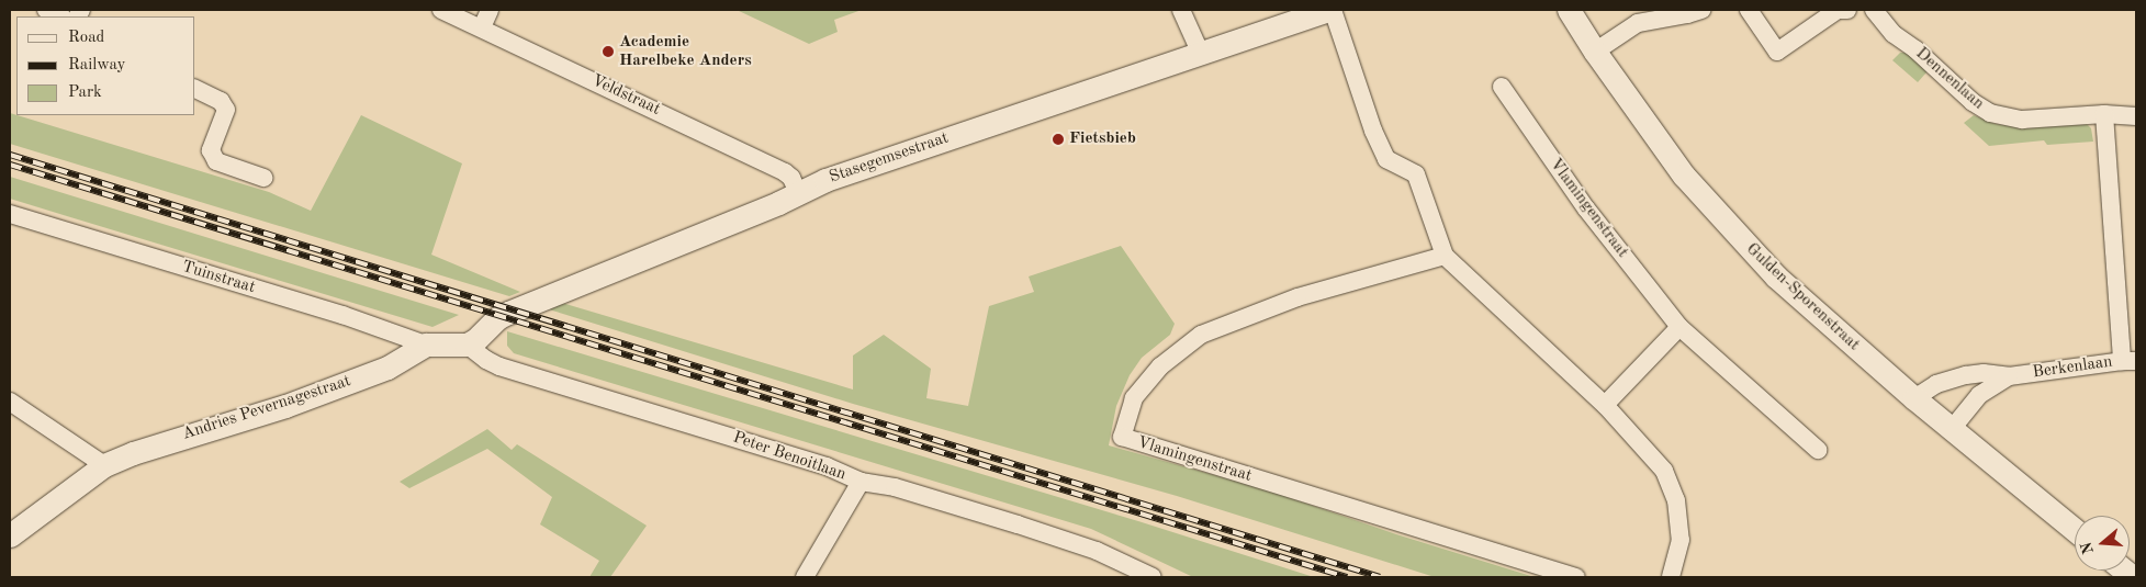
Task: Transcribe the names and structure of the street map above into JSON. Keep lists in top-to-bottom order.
{
  "streets": {
    "street": [
      "Dennenlaan",
      "Veldstraat",
      "Stasegemsestraat",
      "Vlamingenstraat",
      "Tuinstraat",
      "Gulden-Sporenstraat",
      "Berkenlaan",
      "Andries Pevernagestraat",
      "Peter Benoitlaan"
    ]
  },
  "crossings": [
    ["Veldstraat", "Stasegemsestraat"],
    ["Stasegemsestraat", "Peter Benoitlaan"],
    ["Tuinstraat", "Andries Pevernagestraat"],
    ["Gulden-Sporenstraat", "Berkenlaan"]
  ],
  "places": ["Academie Harelbeke Anders", "Fietsbieb"],
  "legend": ["Road", "Railway", "Park"],
  "north": "left"
}
